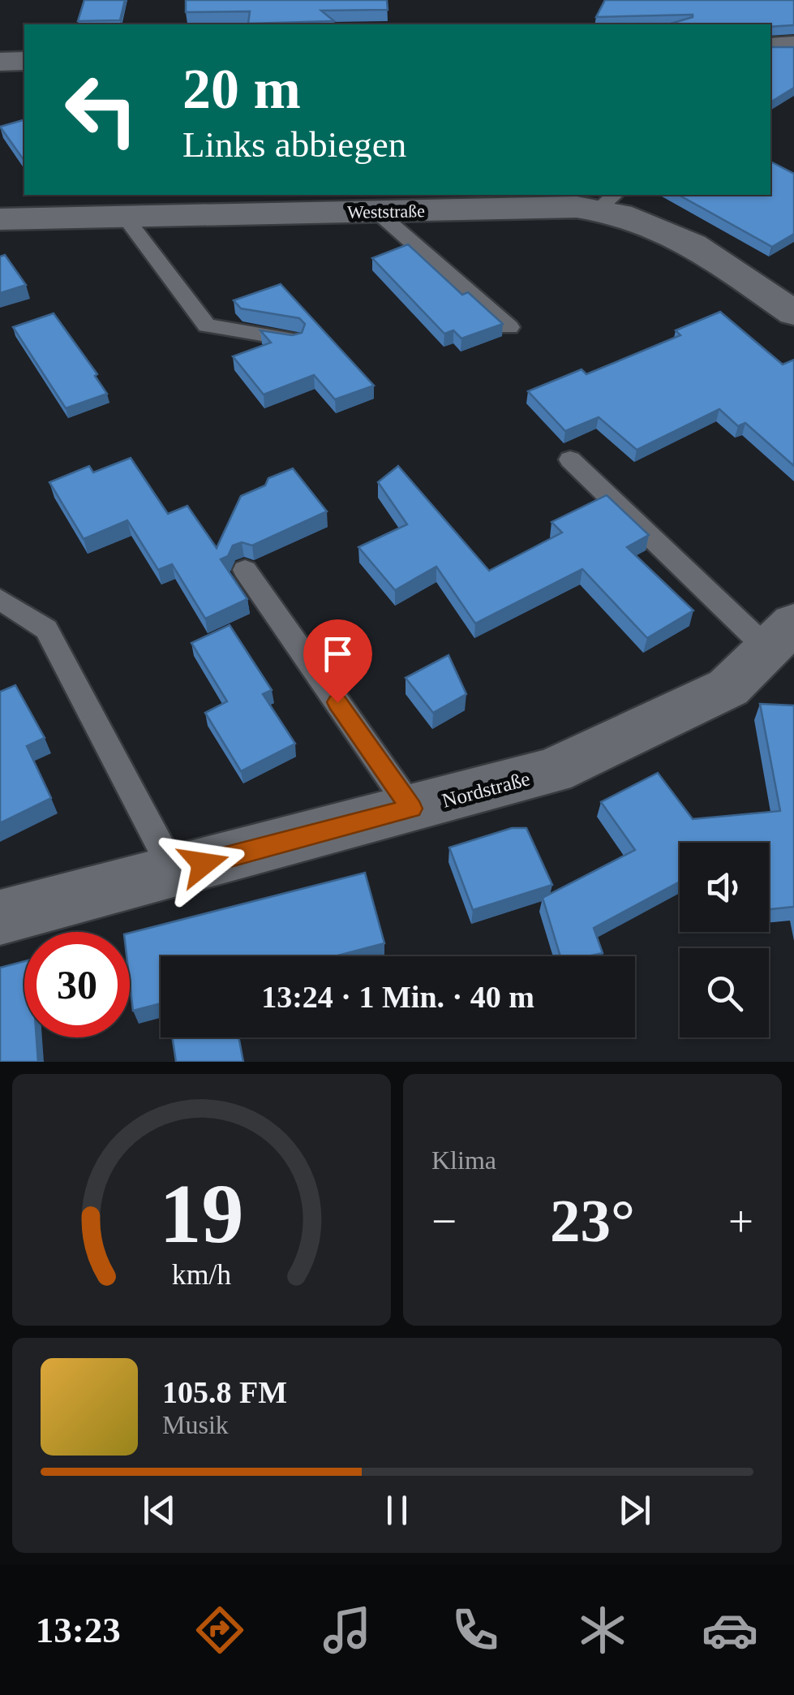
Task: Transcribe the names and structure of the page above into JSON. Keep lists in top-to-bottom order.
{
  "streets": {
    "street": ["Weststraße", "Nordstraße"]
  },
  "page": {
    "turn": ["20 m", "Links abbiegen"],
    "limit": "30",
    "trip": "13:24 · 1 Min. · 40 m",
    "tile": "Klima",
    "heat": ["−", "23°", "+"],
    "song": ["105.8 FM", "Musik"],
    "tabs": "13:23",
    "gauge": ["19", "km/h"]
  }
}
